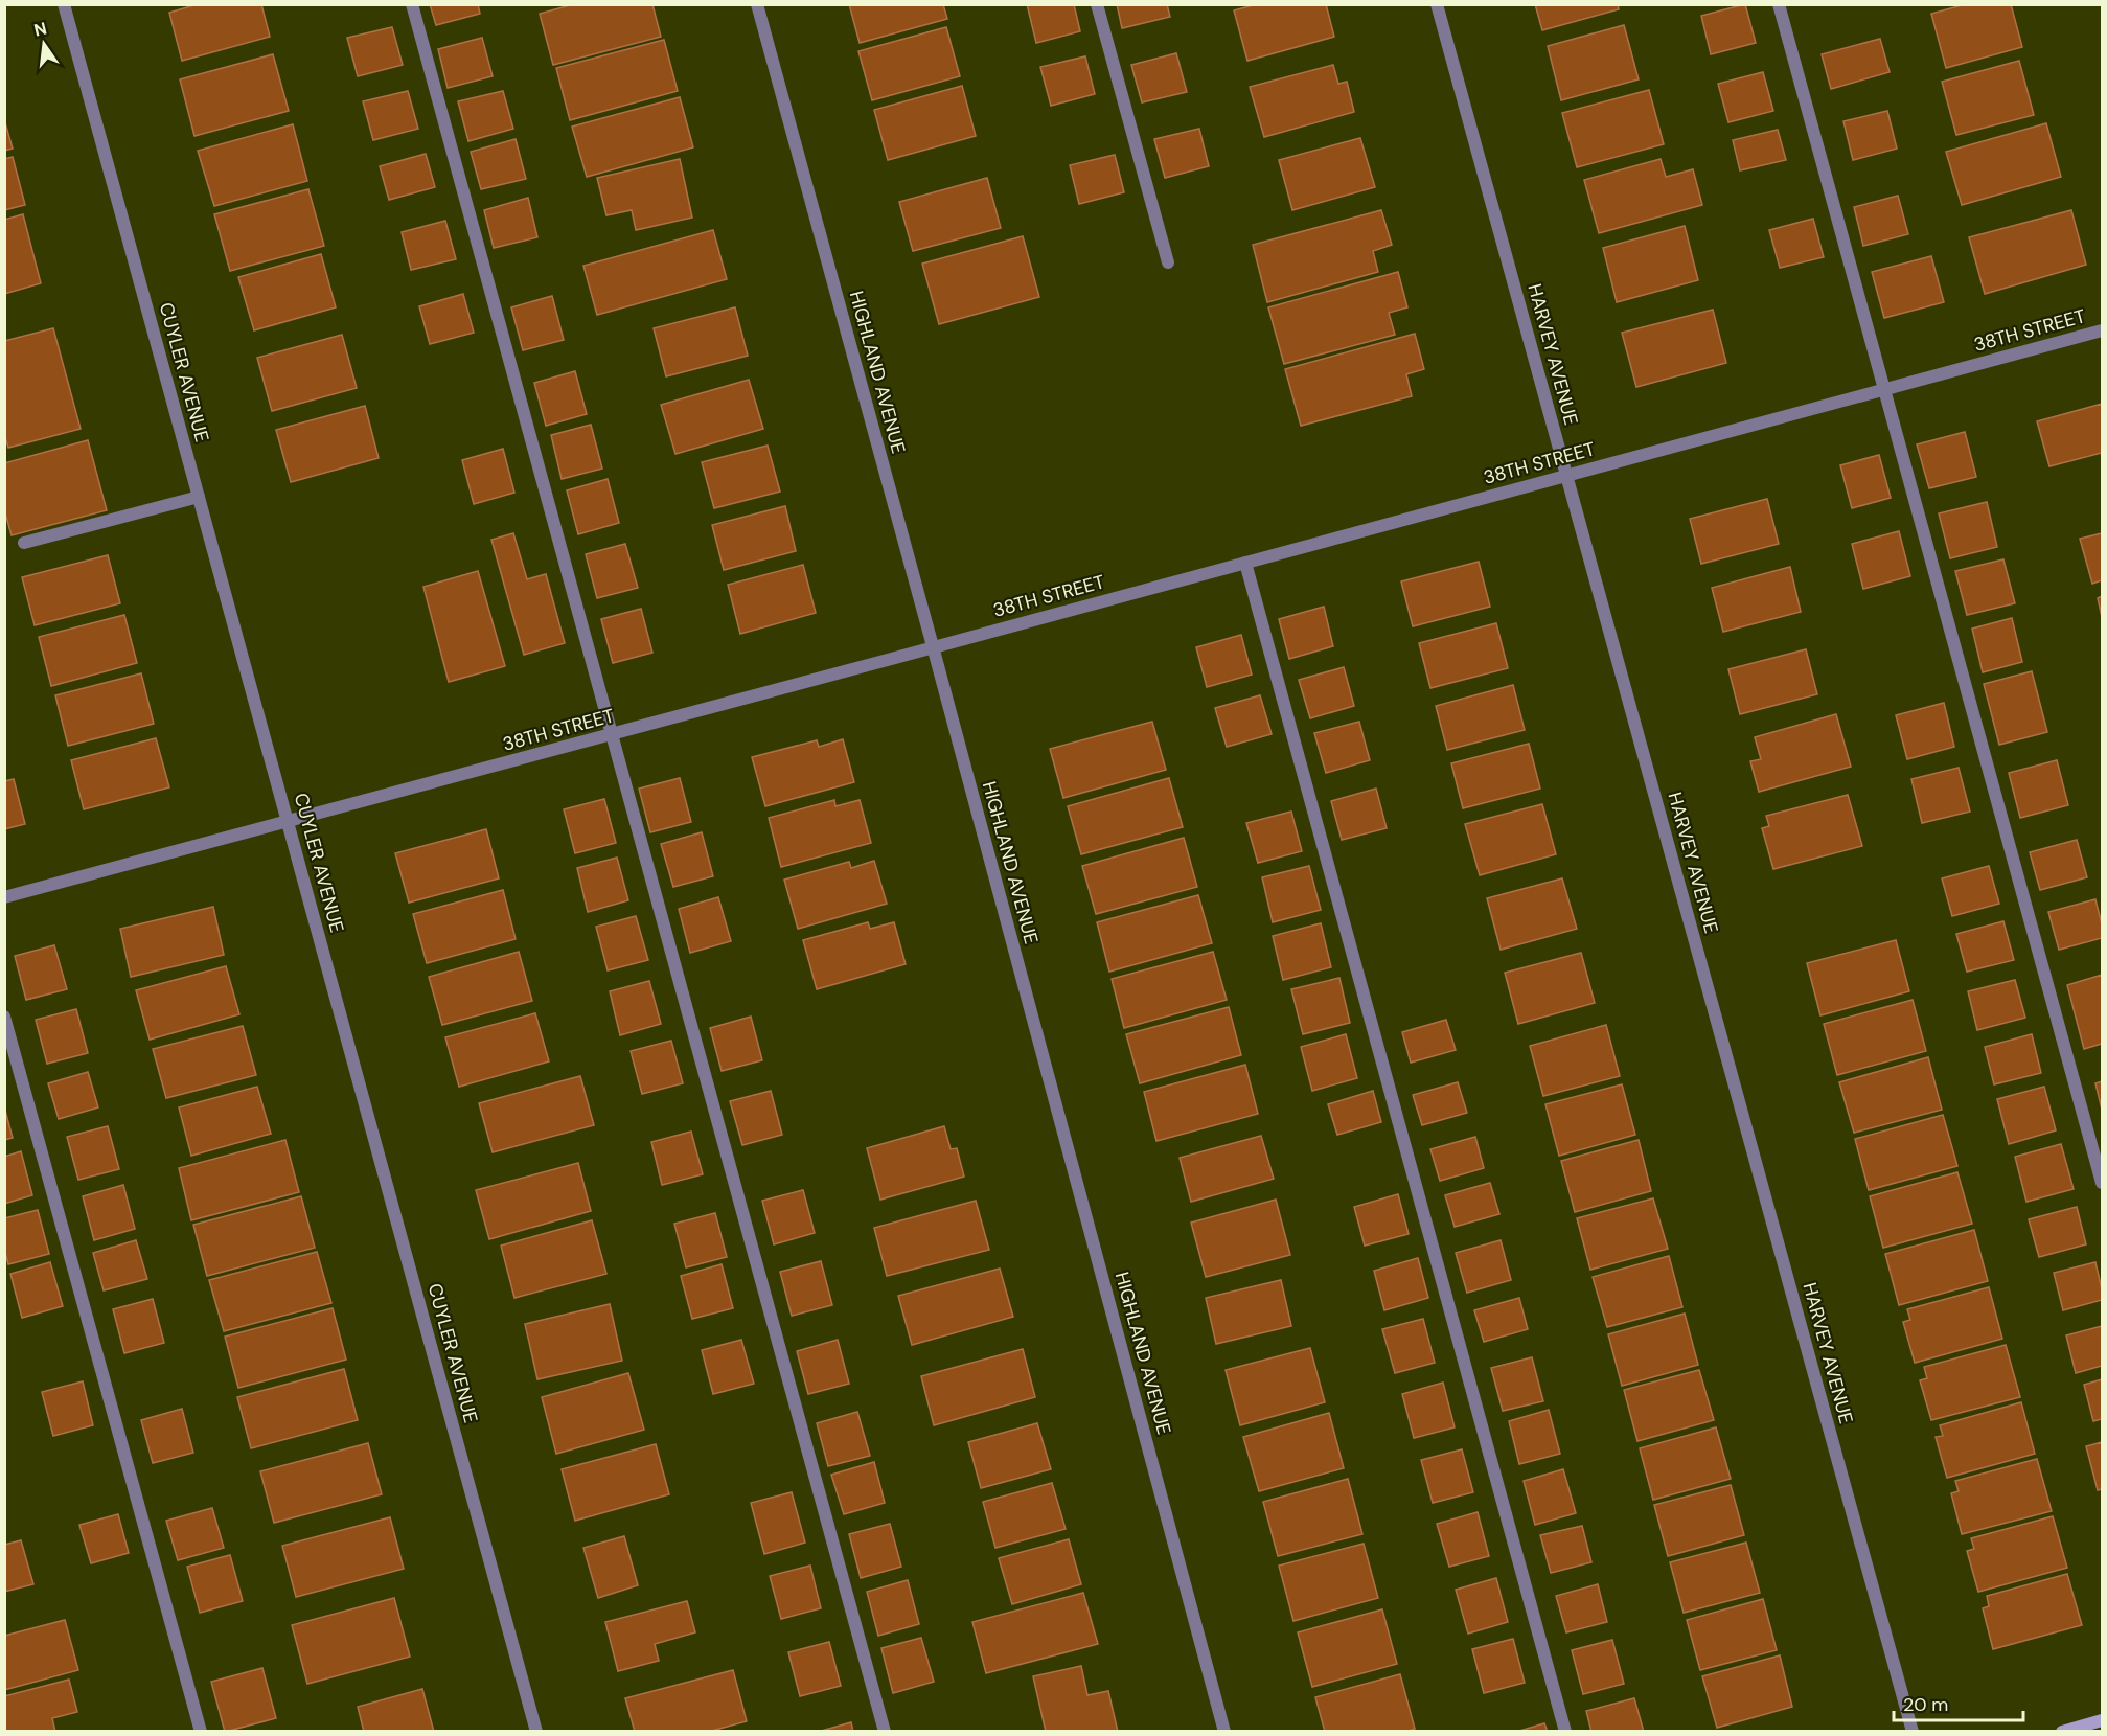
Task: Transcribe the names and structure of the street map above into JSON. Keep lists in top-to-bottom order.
{
  "streets": {
    "street": [
      "38TH STREET",
      "HARVEY AVENUE",
      "CUYLER AVENUE",
      "HIGHLAND AVENUE"
    ]
  },
  "crossings": [
    ["38TH STREET", "HARVEY AVENUE"],
    ["38TH STREET", "CUYLER AVENUE"],
    ["38TH STREET", "HIGHLAND AVENUE"]
  ],
  "scale_bar": "20 m",
  "north": "top"
}
